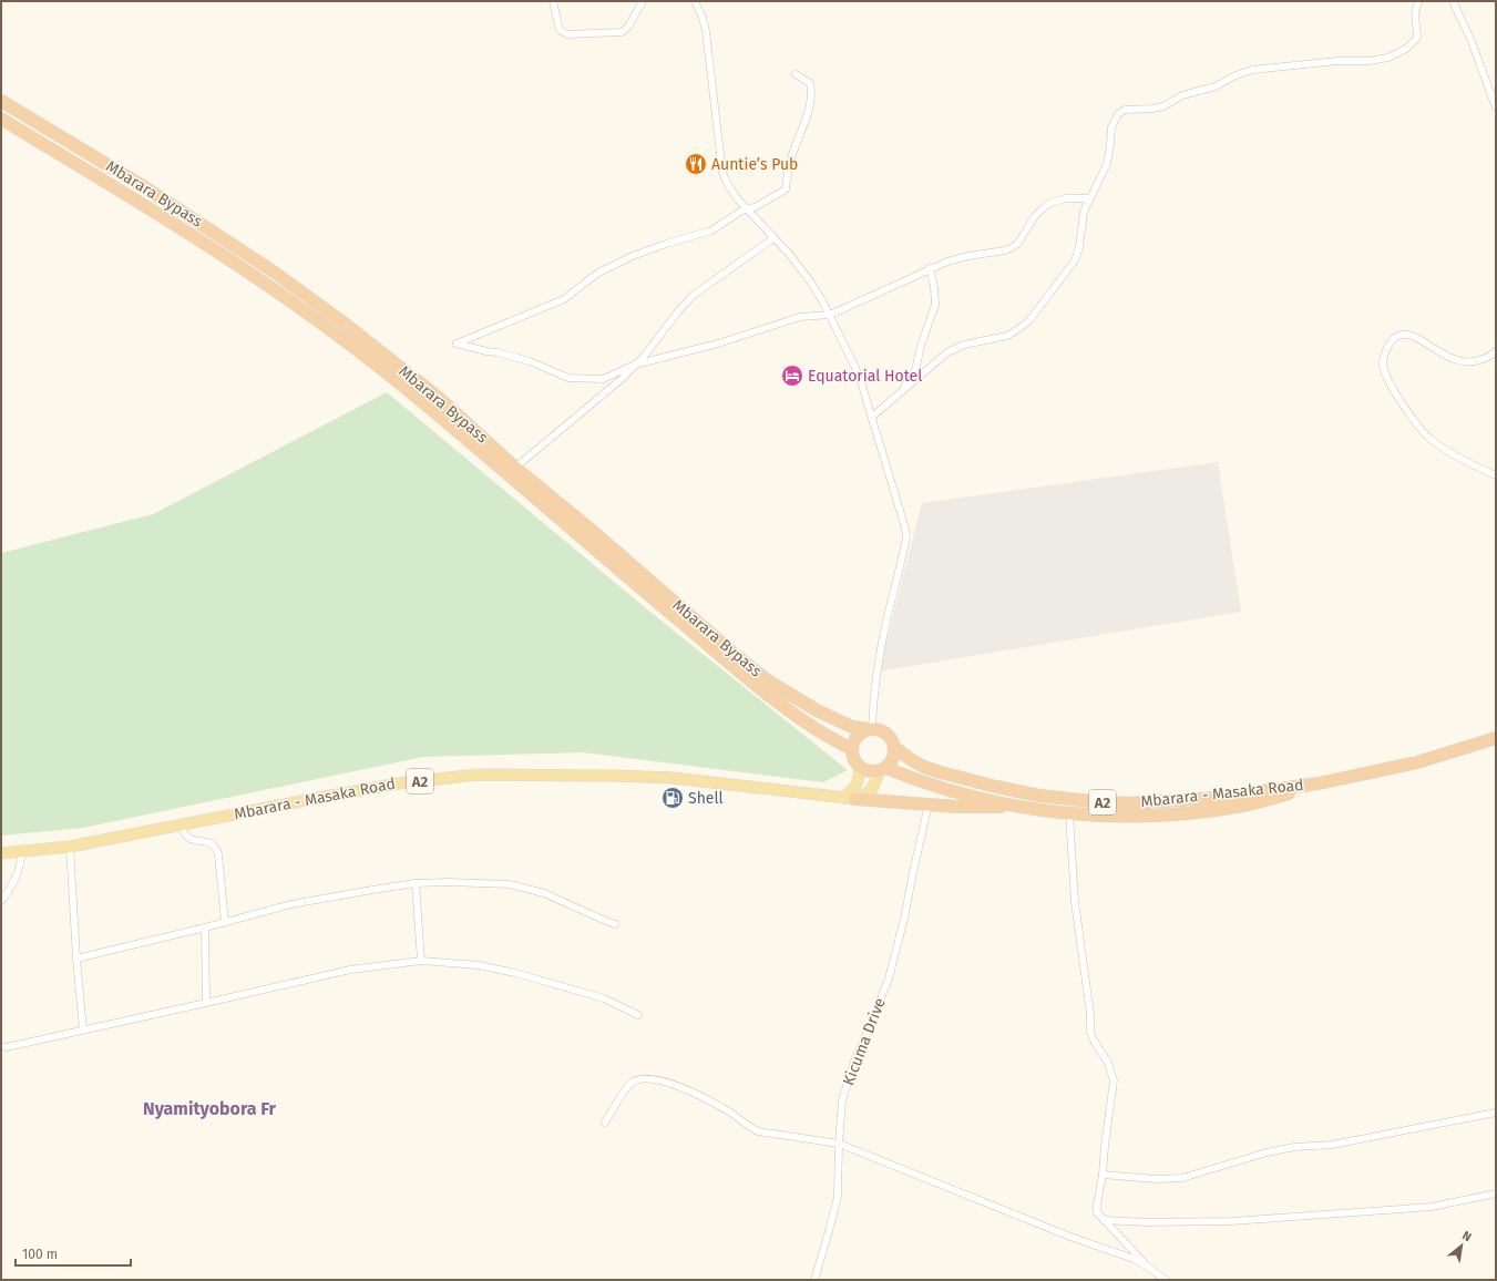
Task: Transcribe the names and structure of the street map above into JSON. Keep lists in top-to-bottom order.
{
  "streets": {
    "highway": ["Mbarara Bypass", "A2", "Mbarara - Masaka Road"],
    "street": ["Kicuma Drive"]
  },
  "crossings": [
    ["Mbarara Bypass", "A2"],
    ["Mbarara Bypass", "Mbarara - Masaka Road"],
    ["A2", "Mbarara - Masaka Road"],
    ["A2", "Kicuma Drive"]
  ],
  "districts": ["Nyamityobora Fr"],
  "places": {
    "restaurant": ["Auntie’s Pub"],
    "hotel": ["Equatorial Hotel"],
    "fuel station": ["Shell"]
  },
  "scale_bar": "100 m",
  "north": "top right"
}
